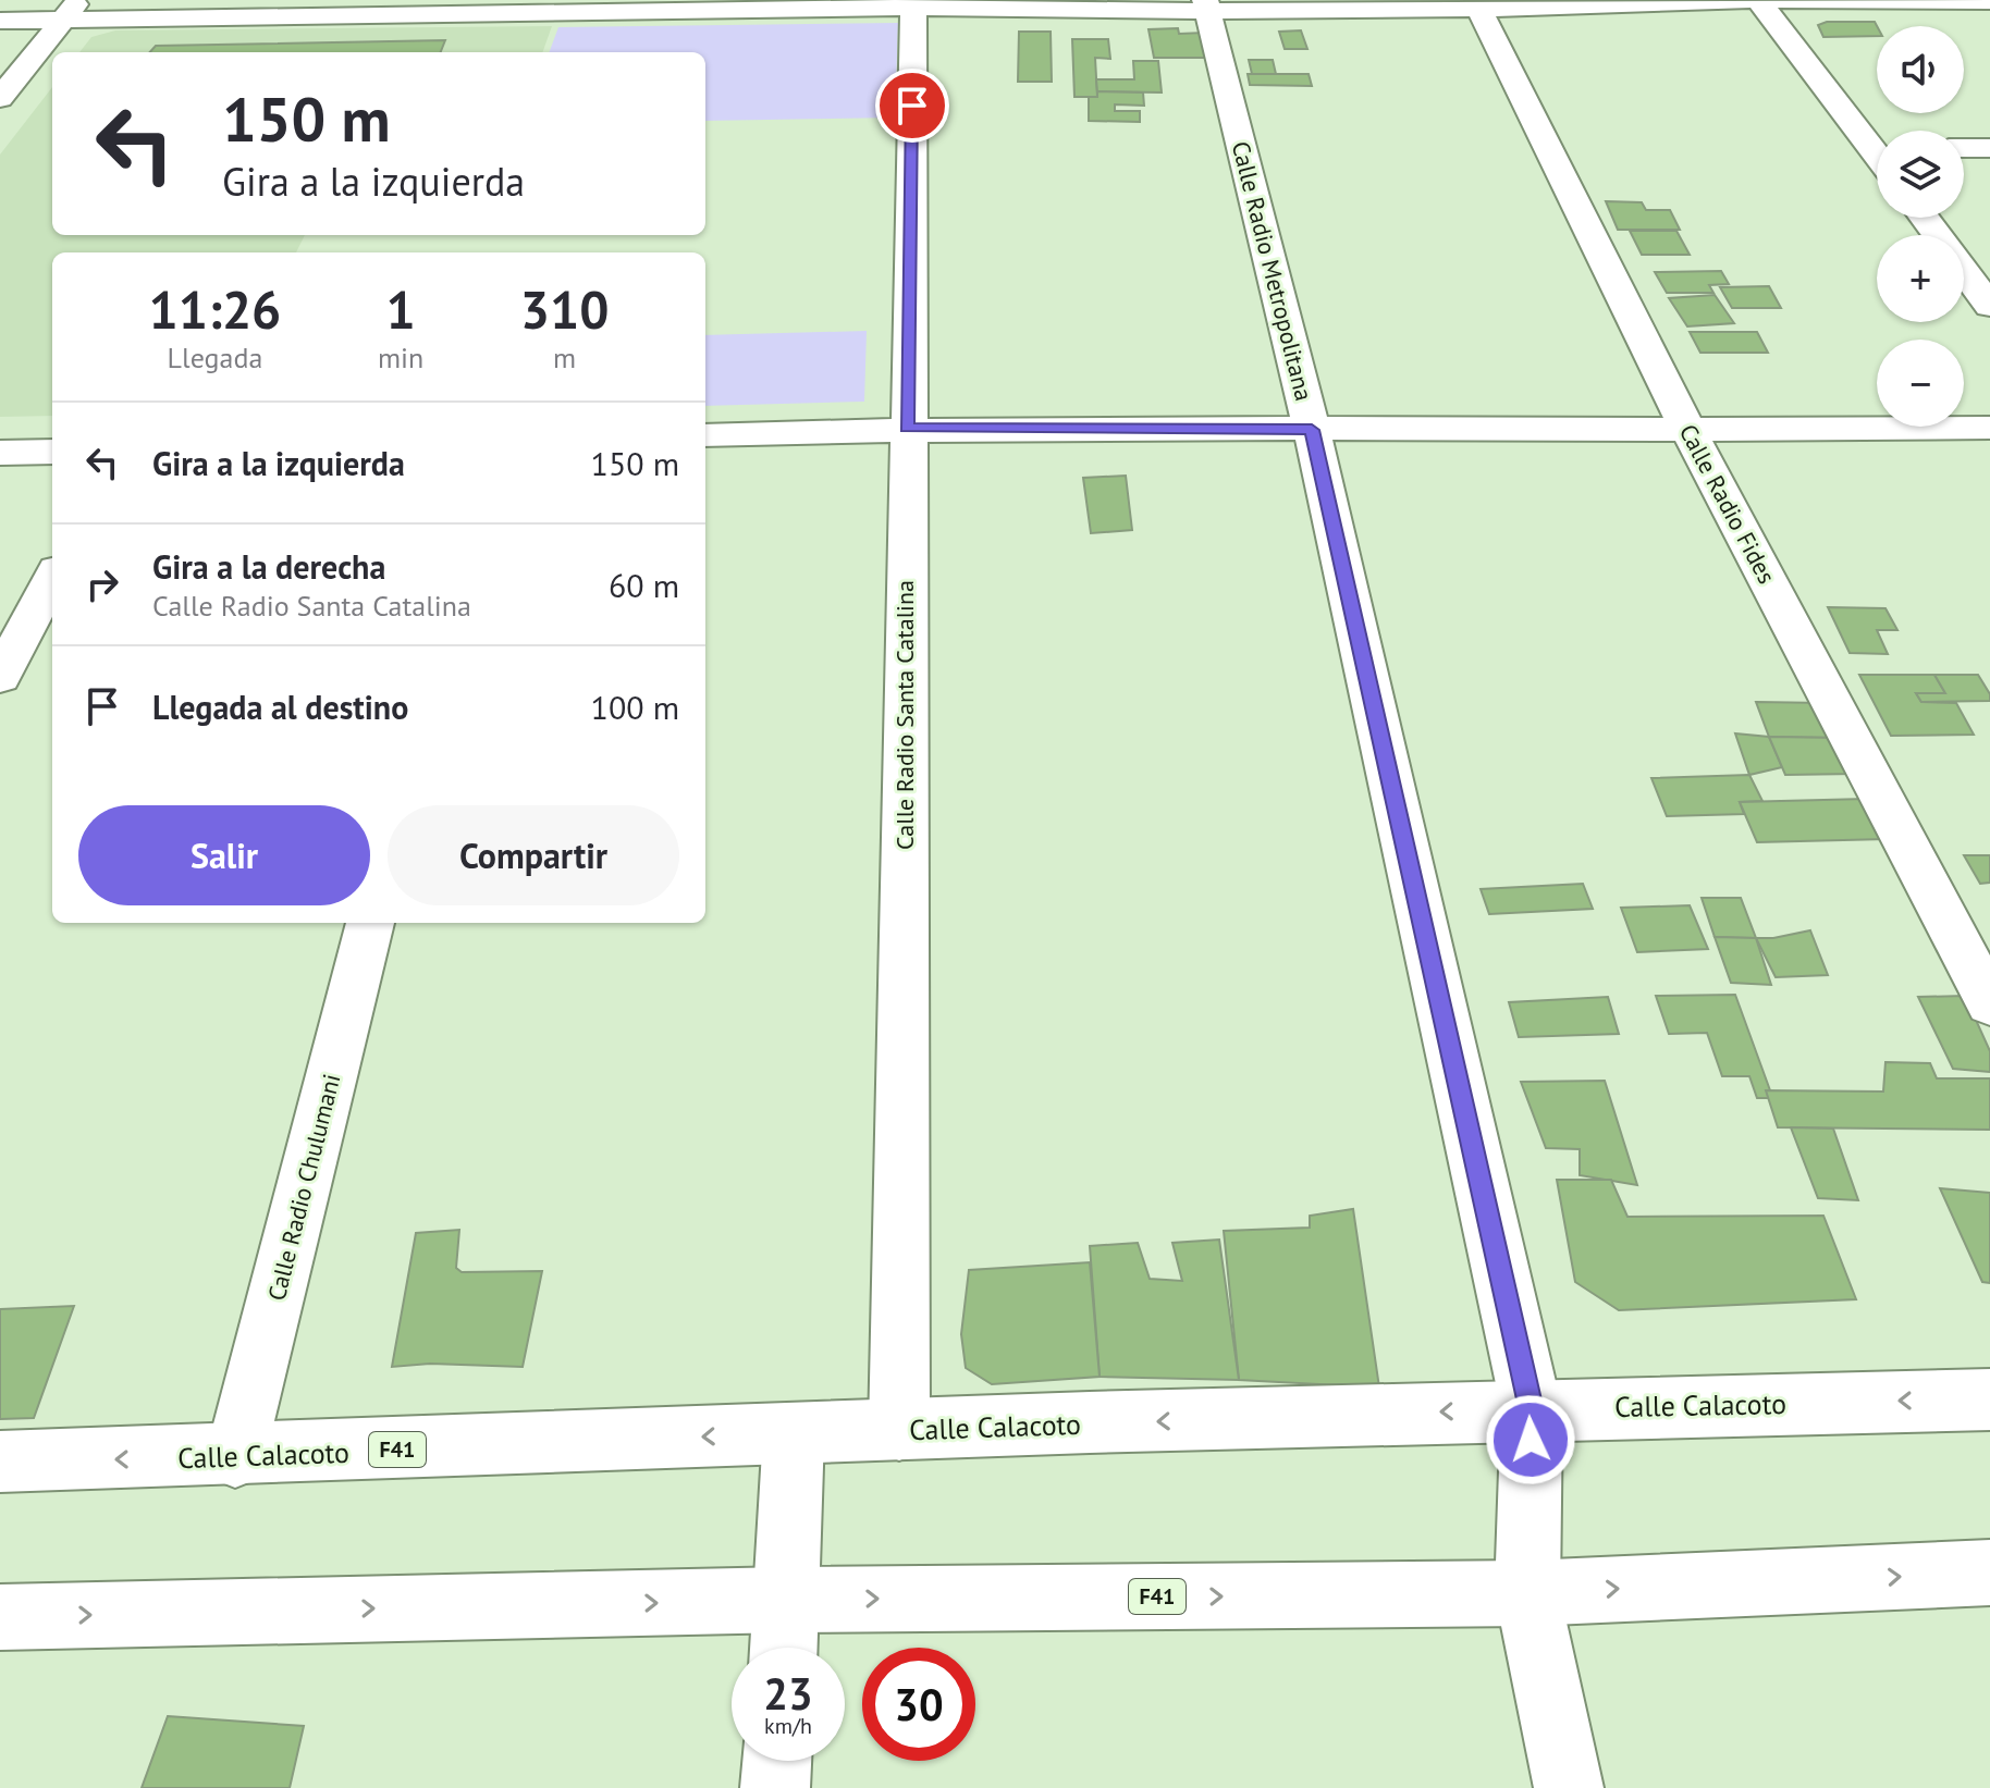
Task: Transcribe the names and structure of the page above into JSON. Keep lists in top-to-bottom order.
{
  "streets": {
    "street": [
      "Calle Radio Metropolitana",
      "Calle Radio Fides",
      "Calle Radio Santa Catalina",
      "Calle Radio Chulumani",
      "Calle Calacoto",
      "F41"
    ]
  },
  "crossings": [
    ["Calle Radio Metropolitana", "Calle Calacoto"],
    ["Calle Radio Metropolitana", "F41"],
    ["Calle Radio Santa Catalina", "Calle Calacoto"],
    ["Calle Radio Chulumani", "Calle Calacoto"]
  ],
  "page": {
    "map_buttons": ["+", "−"],
    "turn": ["150 m", "Gira a la izquierda"],
    "eta": [
      "11:26",
      "Llegada",
      "1",
      "min",
      "310",
      "m"
    ],
    "list": [
      {
        "name": "Gira a la izquierda",
        "value": "150 m"
      },
      {
        "name": "Gira a la derecha",
        "note": "Calle Radio Santa Catalina",
        "value": "60 m"
      },
      {
        "name": "Llegada al destino",
        "value": "100 m"
      }
    ],
    "buttons": ["Salir", "Compartir"],
    "speed": "23 km/h",
    "limit": "30"
  }
}
